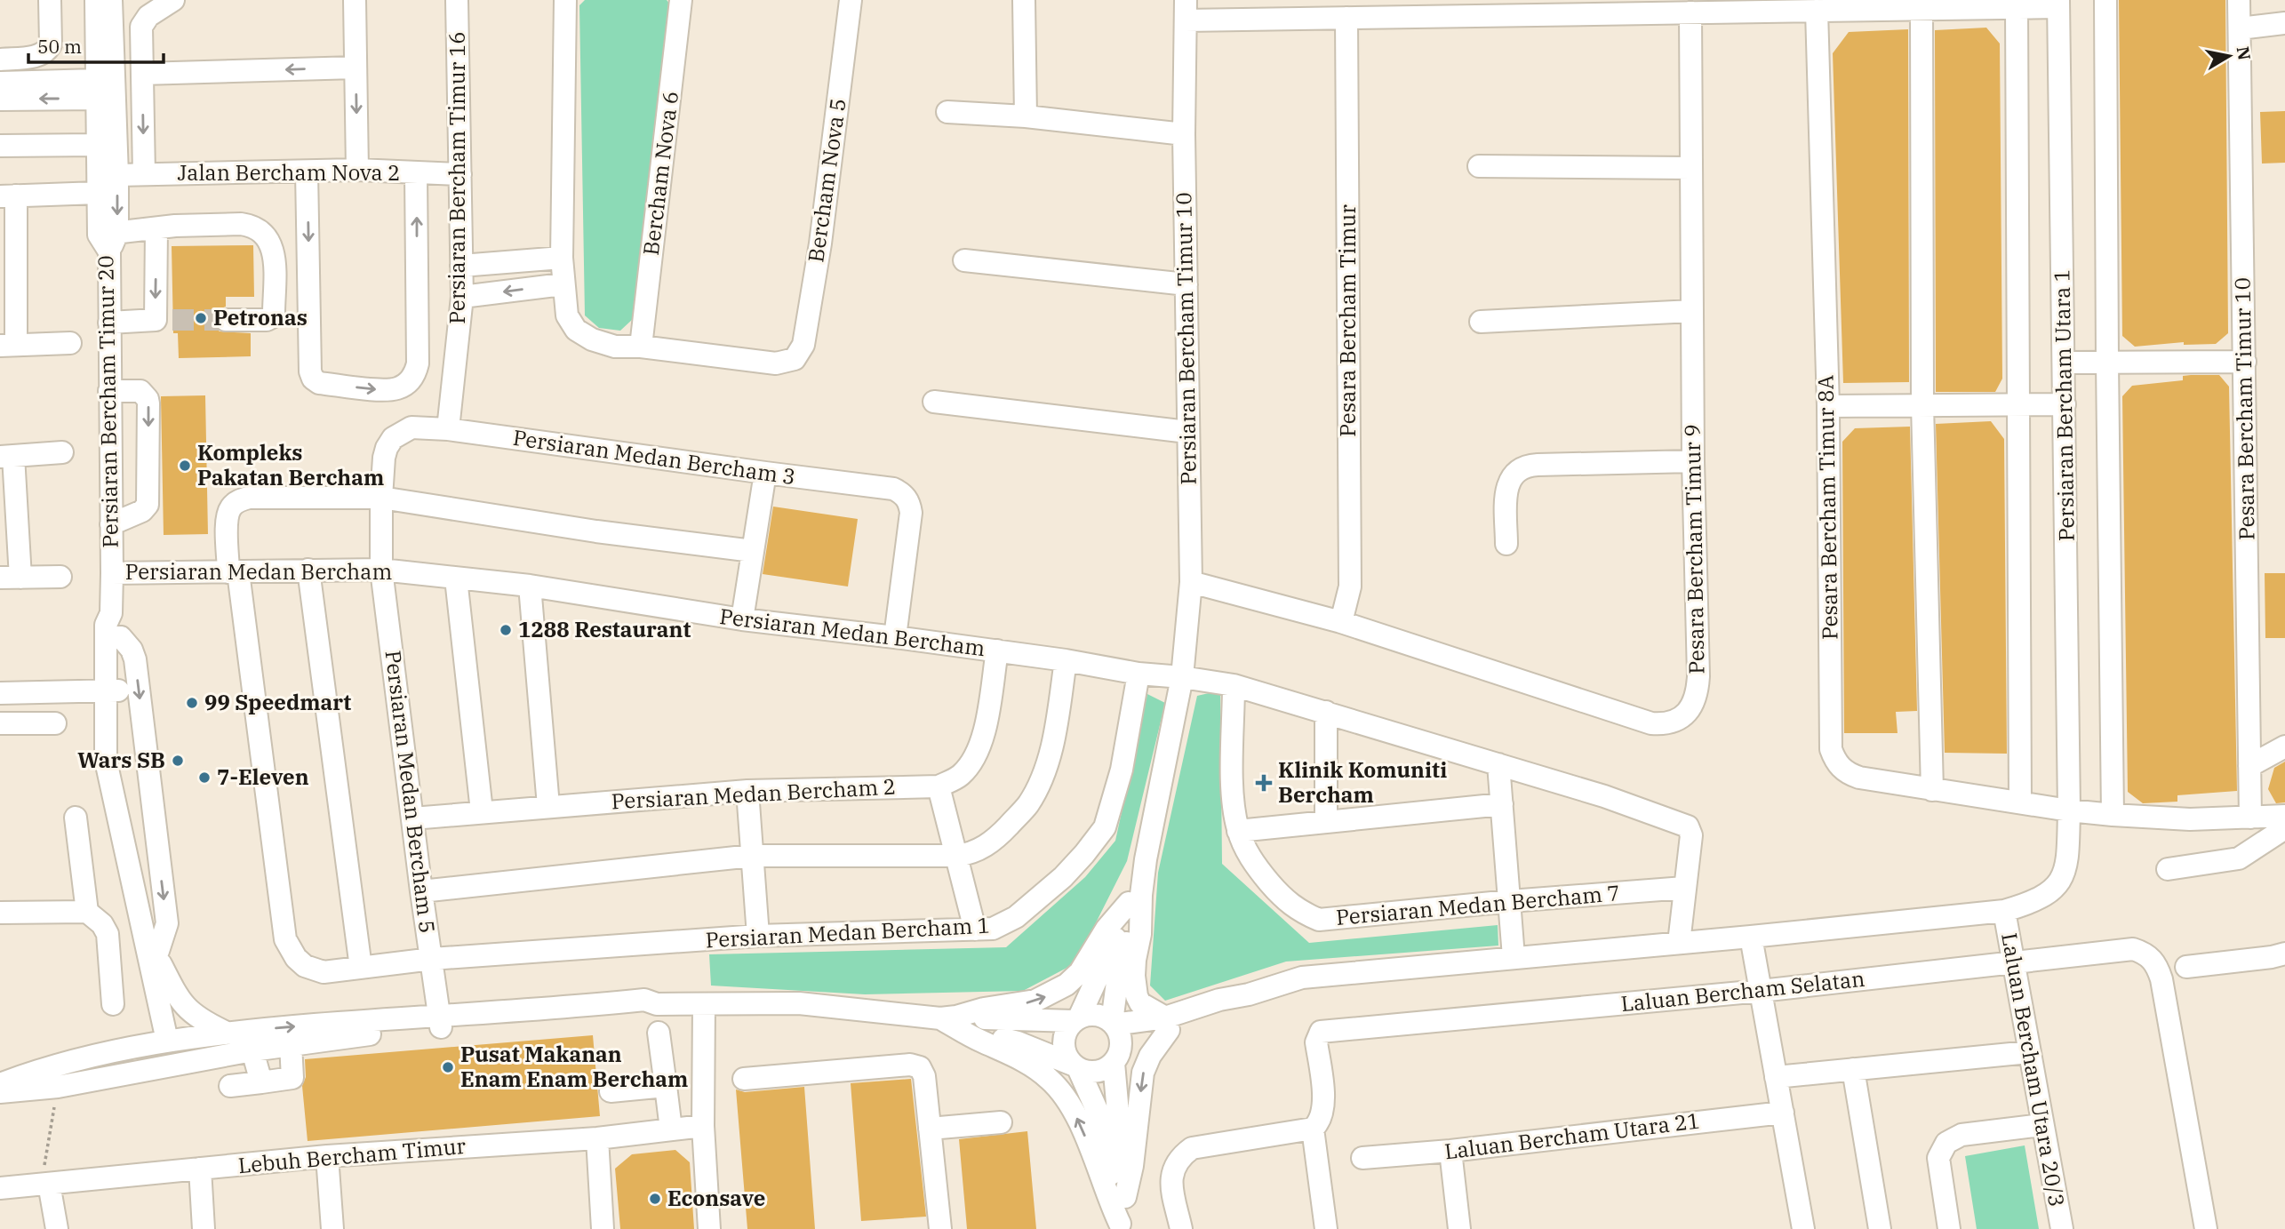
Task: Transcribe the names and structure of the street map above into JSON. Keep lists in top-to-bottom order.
{
  "streets": {
    "street": [
      "Jalan Bercham Nova 2",
      "Bercham Nova 6",
      "Persiaran Bercham Timur 16",
      "Bercham Nova 5",
      "Pesara Bercham Timur",
      "Persiaran Bercham Timur 10",
      "Persiaran Bercham Timur 20",
      "Persiaran Bercham Utara 1",
      "Pesara Bercham Timur 10",
      "Persiaran Medan Bercham 3",
      "Pesara Bercham Timur 8A",
      "Pesara Bercham Timur 9",
      "Persiaran Medan Bercham",
      "Persiaran Medan Bercham 5",
      "Persiaran Medan Bercham 2",
      "Persiaran Medan Bercham 7",
      "Persiaran Medan Bercham 1",
      "Laluan Bercham Selatan",
      "Laluan Bercham Utara 20/3",
      "Laluan Bercham Utara 21",
      "Lebuh Bercham Timur"
    ]
  },
  "crossings": [
    ["Jalan Bercham Nova 2", "Persiaran Bercham Timur 16"],
    ["Bercham Nova 6", "Bercham Nova 5"],
    ["Persiaran Bercham Timur 16", "Persiaran Medan Bercham 3"],
    ["Pesara Bercham Timur", "Pesara Bercham Timur 9"],
    ["Persiaran Bercham Timur 10", "Pesara Bercham Timur 9"],
    ["Persiaran Bercham Timur 10", "Persiaran Medan Bercham"],
    ["Persiaran Bercham Timur 20", "Persiaran Medan Bercham"],
    ["Persiaran Bercham Utara 1", "Pesara Bercham Timur 8A"],
    ["Persiaran Bercham Utara 1", "Laluan Bercham Utara 20/3"],
    ["Pesara Bercham Timur 10", "Pesara Bercham Timur 8A"],
    ["Persiaran Medan Bercham 3", "Persiaran Medan Bercham"],
    ["Persiaran Medan Bercham 3", "Persiaran Medan Bercham 5"],
    ["Persiaran Medan Bercham 3", "Persiaran Medan Bercham 1"],
    ["Persiaran Medan Bercham", "Persiaran Medan Bercham 5"],
    ["Persiaran Medan Bercham", "Persiaran Medan Bercham 2"],
    ["Persiaran Medan Bercham", "Persiaran Medan Bercham 7"],
    ["Persiaran Medan Bercham", "Persiaran Medan Bercham 1"],
    ["Persiaran Medan Bercham 5", "Persiaran Medan Bercham 2"],
    ["Persiaran Medan Bercham 5", "Persiaran Medan Bercham 1"],
    ["Laluan Bercham Selatan", "Laluan Bercham Utara 20/3"]
  ],
  "places": {
    "other": [
      "Petronas",
      "Kompleks Pakatan Bercham",
      "1288 Restaurant",
      "99 Speedmart",
      "Wars SB",
      "7-Eleven",
      "Pusat Makanan Enam Enam Bercham",
      "Econsave"
    ],
    "health": ["Klinik Komuniti Bercham"]
  },
  "scale_bar": "50 m",
  "north": "right"
}
